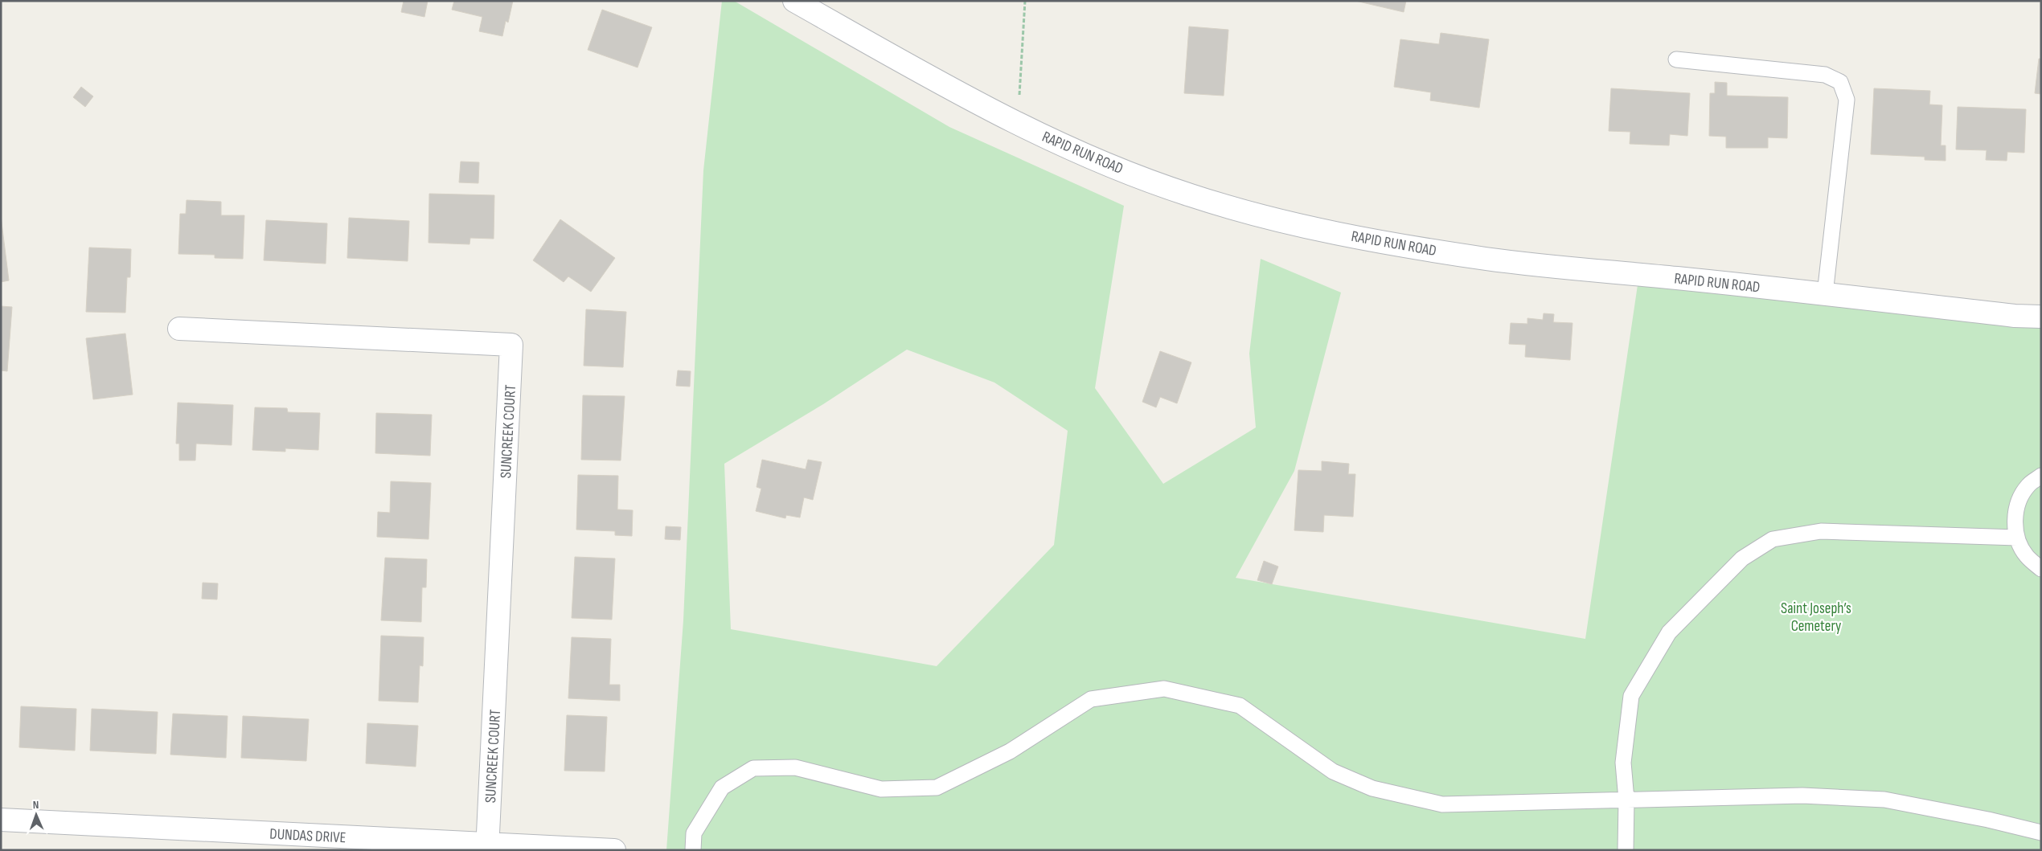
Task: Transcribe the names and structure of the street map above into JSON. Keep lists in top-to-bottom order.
{
  "streets": {
    "street": ["RAPID RUN ROAD", "SUNCREEK COURT", "DUNDAS DRIVE"]
  },
  "crossings": [
    ["SUNCREEK COURT", "DUNDAS DRIVE"]
  ],
  "parks": ["Saint Joseph’s Cemetery"],
  "north": "top"
}
